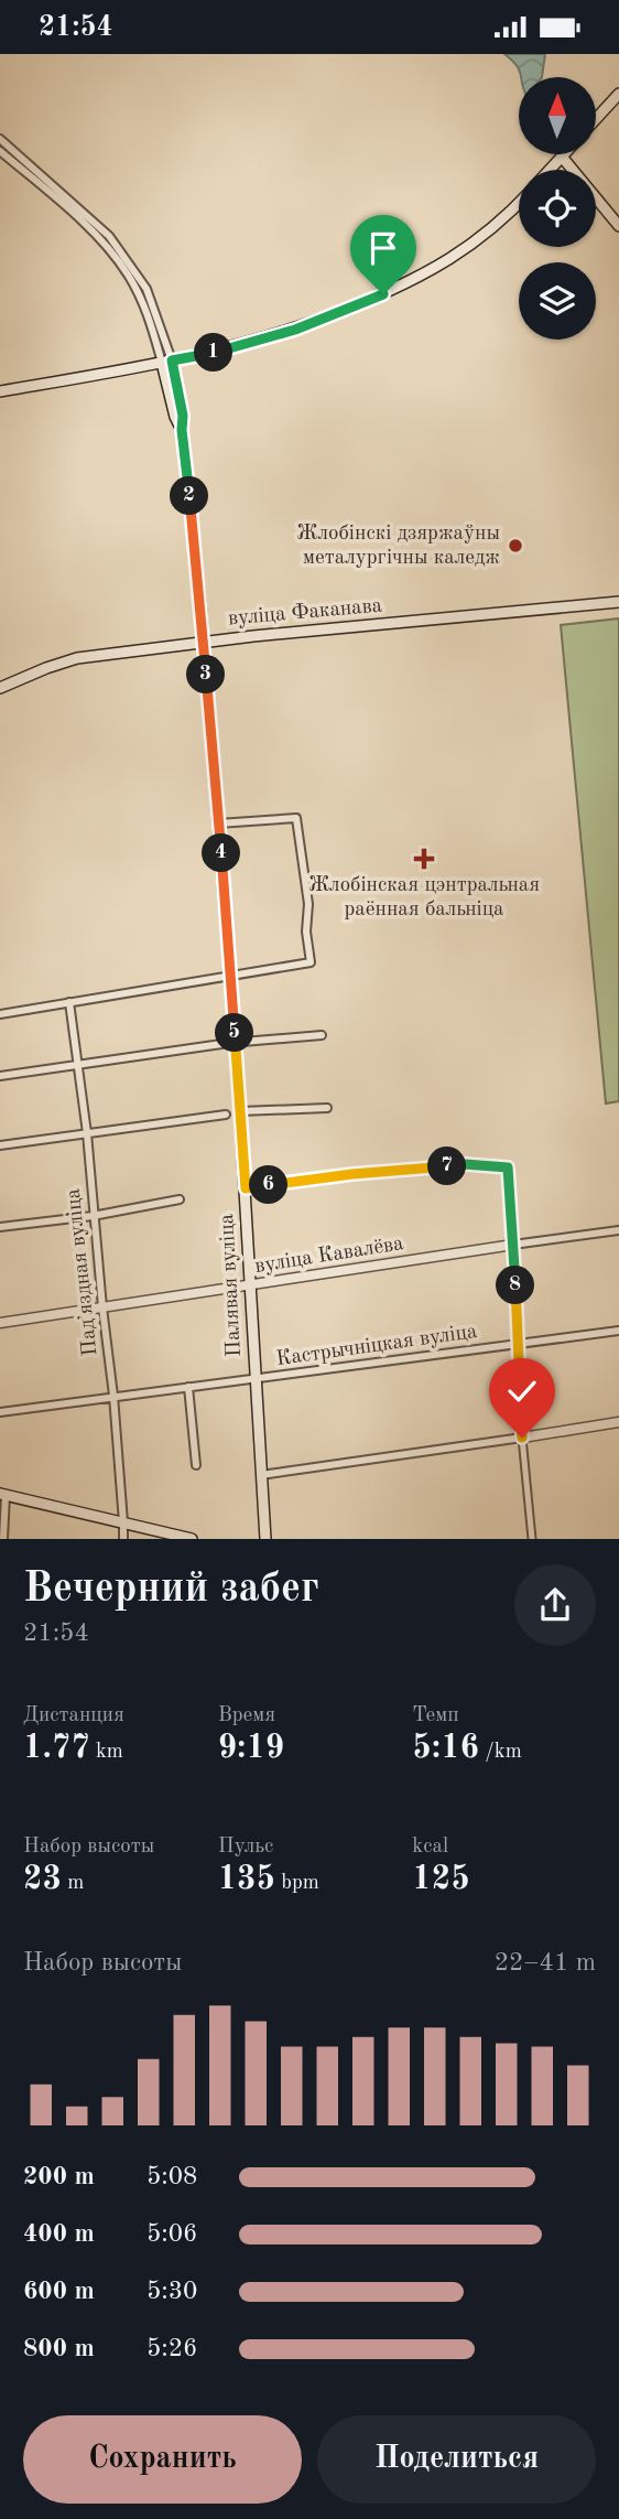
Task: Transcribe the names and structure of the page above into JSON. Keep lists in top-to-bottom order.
{
  "streets": {
    "main road": ["вуліца Факанава", "Палявая вуліца"],
    "street": ["вуліца Кавалёва", "Падʼяздная вуліца", "Кастрычніцкая вуліца"]
  },
  "crossings": [
    ["вуліца Факанава", "Палявая вуліца"],
    ["вуліца Кавалёва", "Падʼяздная вуліца"],
    ["вуліца Кавалёва", "Палявая вуліца"],
    ["Падʼяздная вуліца", "Кастрычніцкая вуліца"],
    ["Палявая вуліца", "Кастрычніцкая вуліца"]
  ],
  "places": {
    "other": ["Жлобінскі дзяржаўны металургічны каледж"],
    "health": ["Жлобінская цэнтральная раённая бальніца"]
  },
  "north": "top",
  "page": {
    "status": "21:54",
    "pins": [
      "1",
      "2",
      "3",
      "4",
      "5",
      "7",
      "6",
      "8"
    ],
    "heading": ["Вечерний забег", "21:54"],
    "stats": [
      ["Дистанция", "1.77 km"],
      ["Время", "9:19"],
      ["Темп", "5:16 /km"],
      ["Набор высоты", "23 m"],
      ["Пульс", "135 bpm"],
      ["kcal", "125"]
    ],
    "chart": ["Набор высоты", "22–41 m"],
    "list": [
      {
        "name": "200 m",
        "note": "5:08"
      },
      {
        "name": "400 m",
        "note": "5:06"
      },
      {
        "name": "600 m",
        "note": "5:30"
      },
      {
        "name": "800 m",
        "note": "5:26"
      }
    ],
    "buttons": ["Сохранить", "Поделиться"]
  }
}
